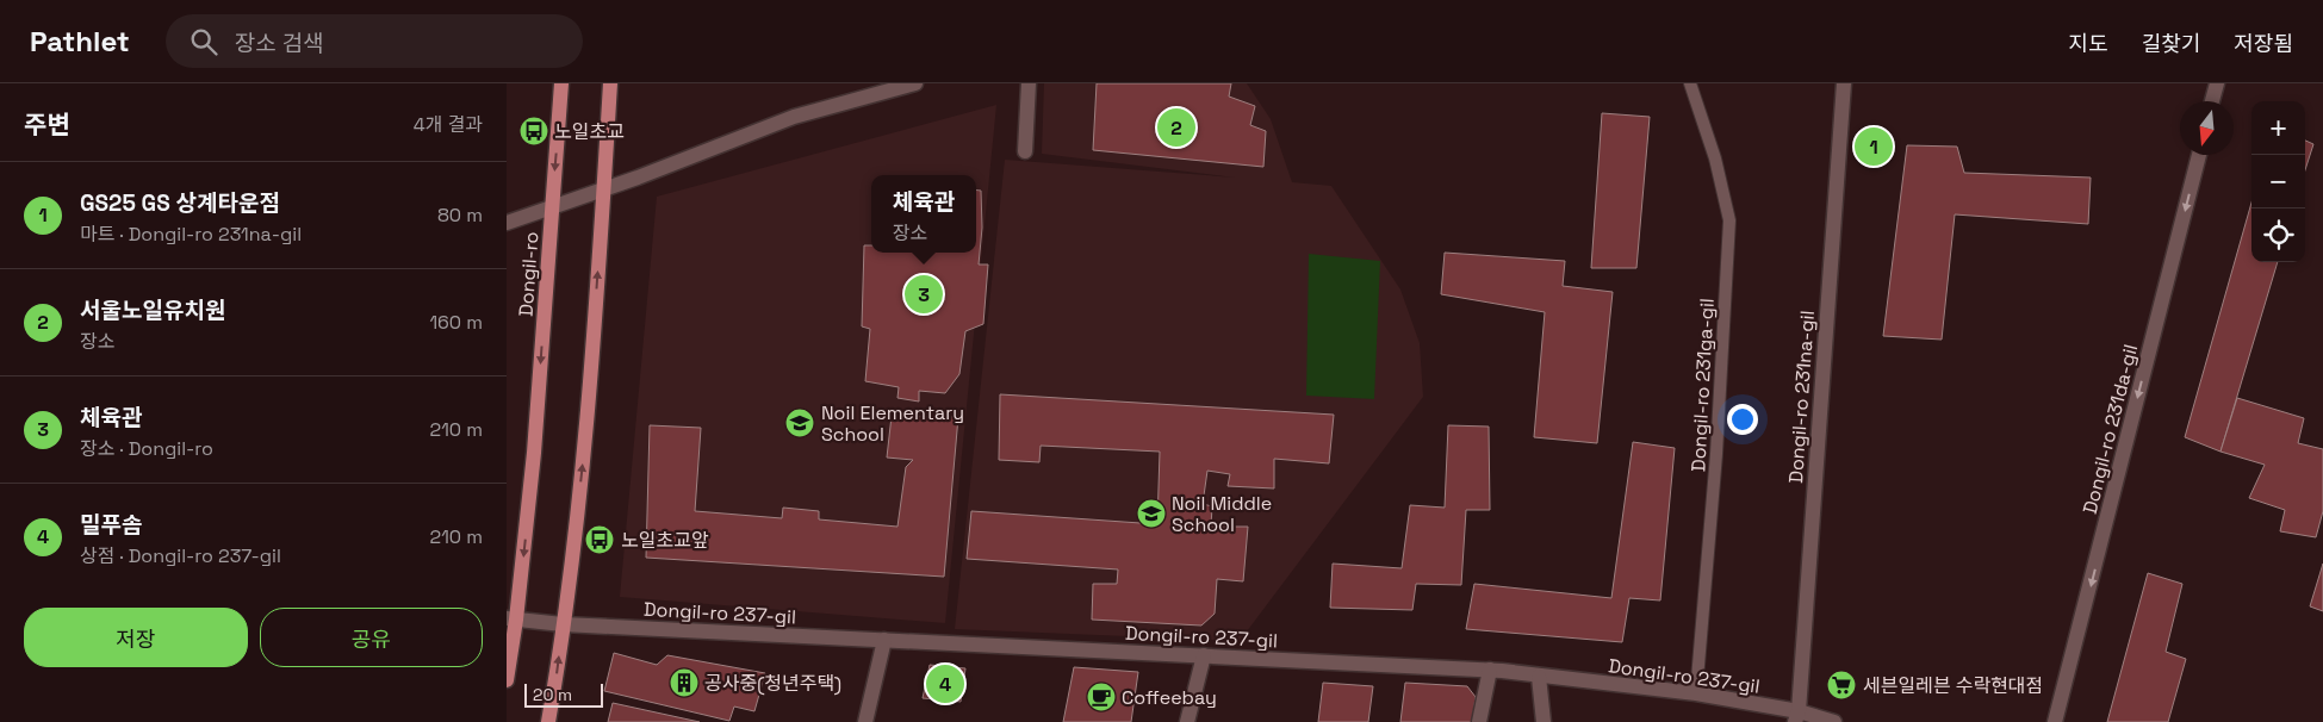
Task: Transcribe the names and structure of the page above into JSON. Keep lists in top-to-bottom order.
{
  "streets": {
    "main road": ["Dongil-ro"],
    "street": ["Dongil-ro 231na-gil", "Dongil-ro 231da-gil", "Dongil-ro 237-gil"],
    "lane": ["Dongil-ro 231ga-gil"]
  },
  "crossings": [
    ["Dongil-ro", "Dongil-ro 237-gil"],
    ["Dongil-ro 231ga-gil", "Dongil-ro 237-gil"],
    ["Dongil-ro 231na-gil", "Dongil-ro 237-gil"]
  ],
  "one_way": ["Dongil-ro 231da-gil"],
  "places": {
    "bus stop": ["노일초교", "노일초교앞"],
    "school or university": ["Noil Elementary School", "Noil Middle School"],
    "building": ["공사중(청년주택)"],
    "supermarket": ["세븐일레븐 수락현대점"],
    "cafe": ["Coffeebay"]
  },
  "scale_bar": "20 m",
  "north": "bottom",
  "page": {
    "header": "Pathlet",
    "search": "장소 검색",
    "nav": ["지도", "길찾기", "저장됨"],
    "heading": ["주변", "4개 결과"],
    "map_buttons": ["+", "−"],
    "pins": [
      "2",
      "1",
      "3",
      "4"
    ],
    "list": [
      {
        "mark": "1",
        "name": "GS25 GS 상계타운점",
        "note": "마트 · Dongil-ro 231na-gil",
        "value": "80 m"
      },
      {
        "mark": "2",
        "name": "서울노일유치원",
        "note": "장소",
        "value": "160 m"
      },
      {
        "mark": "3",
        "name": "체육관",
        "note": "장소 · Dongil-ro",
        "value": "210 m"
      },
      {
        "mark": "4",
        "name": "밀푸솜",
        "note": "상점 · Dongil-ro 237-gil",
        "value": "210 m"
      }
    ],
    "popup": ["체육관", "장소"],
    "buttons": ["저장", "공유"],
    "scale": "20 m"
  }
}
